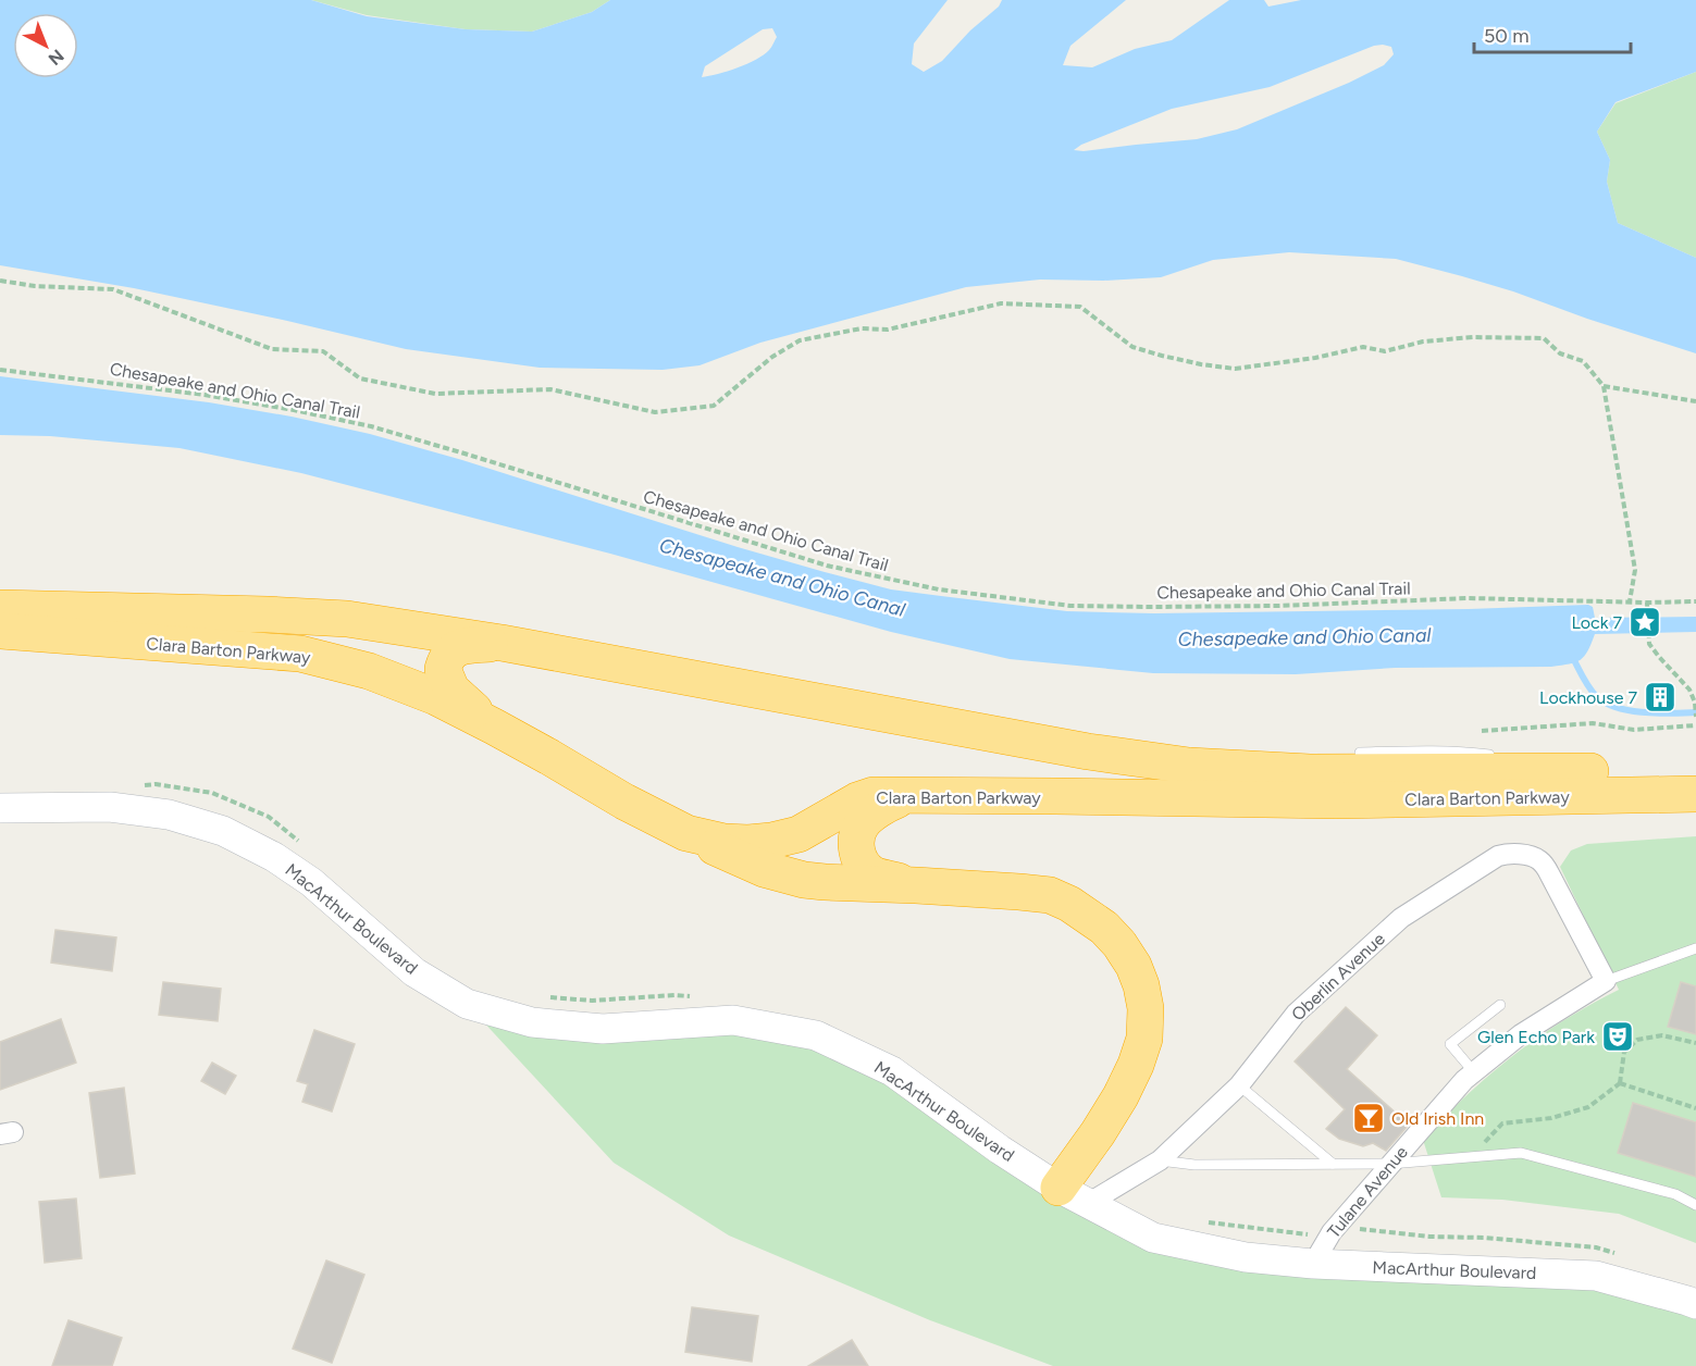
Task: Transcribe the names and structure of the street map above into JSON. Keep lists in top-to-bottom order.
{
  "streets": {
    "highway": ["Clara Barton Parkway"],
    "main road": ["MacArthur Boulevard"],
    "street": ["Oberlin Avenue", "Tulane Avenue"],
    "path": ["Chesapeake and Ohio Canal Trail"]
  },
  "crossings": [
    ["MacArthur Boulevard", "Oberlin Avenue"],
    ["MacArthur Boulevard", "Tulane Avenue"],
    ["Oberlin Avenue", "Tulane Avenue"]
  ],
  "water": ["Chesapeake and Ohio Canal"],
  "places": {
    "place": ["Lock 7"],
    "building": ["Lockhouse 7"],
    "theatre": ["Glen Echo Park"],
    "bar": ["Old Irish Inn"]
  },
  "scale_bar": "50 m",
  "north": "bottom right"
}
